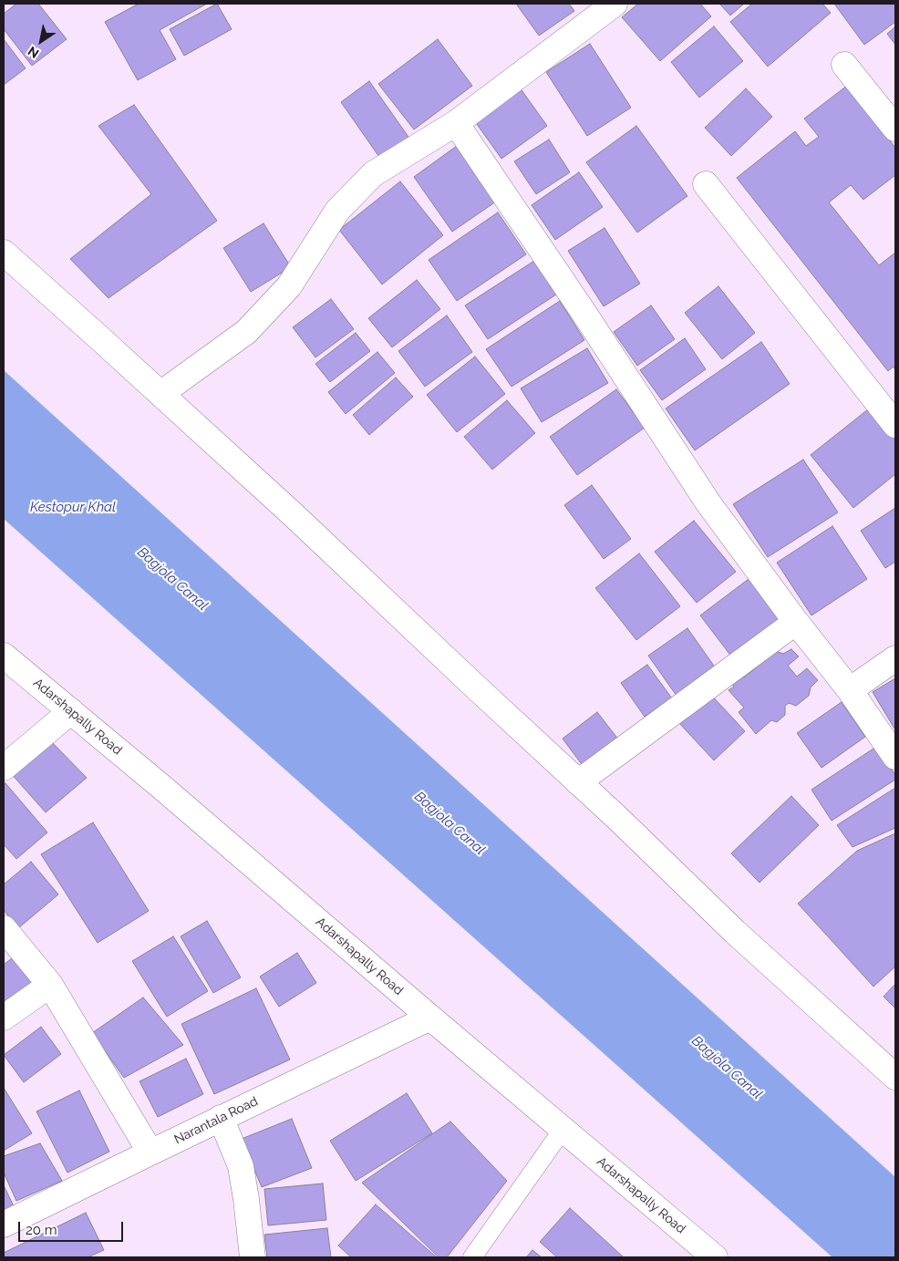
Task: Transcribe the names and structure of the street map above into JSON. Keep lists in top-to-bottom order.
{
  "streets": {
    "street": ["Adarshapally Road", "Narantala Road"]
  },
  "crossings": [
    ["Adarshapally Road", "Narantala Road"]
  ],
  "water": ["Kestopur Khal", "Bagjola Canal"],
  "scale_bar": "20 m",
  "north": "bottom left"
}
